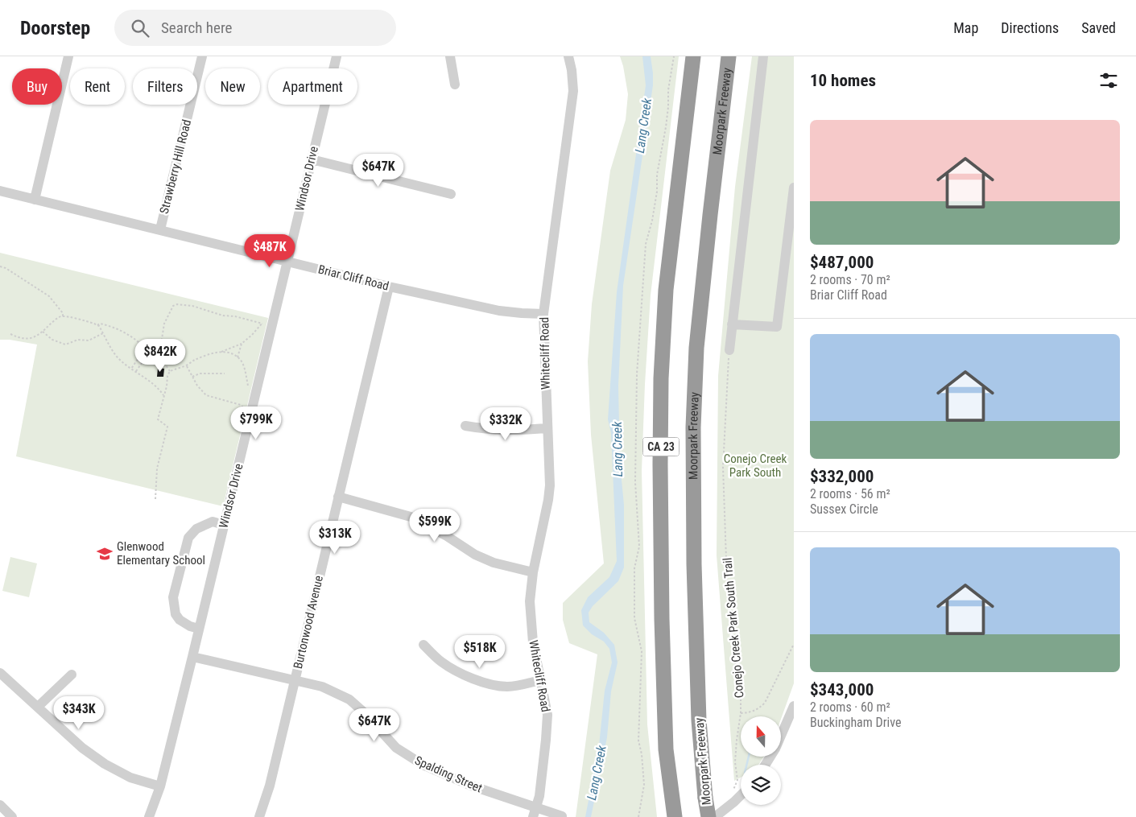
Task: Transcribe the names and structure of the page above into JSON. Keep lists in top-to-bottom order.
{
  "streets": {
    "highway": ["Moorpark Freeway", "CA 23"],
    "street": [
      "Strawberry Hill Road",
      "Windsor Drive",
      "Briar Cliff Road",
      "Whitecliff Road",
      "Burtonwood Avenue",
      "Spalding Street"
    ],
    "path": ["Conejo Creek Park South Trail"]
  },
  "crossings": [
    ["Strawberry Hill Road", "Briar Cliff Road"],
    ["Windsor Drive", "Briar Cliff Road"],
    ["Windsor Drive", "Spalding Street"],
    ["Briar Cliff Road", "Whitecliff Road"],
    ["Briar Cliff Road", "Burtonwood Avenue"],
    ["Whitecliff Road", "Spalding Street"],
    ["Burtonwood Avenue", "Spalding Street"]
  ],
  "water": ["Lang Creek"],
  "parks": ["Conejo Creek Park South"],
  "places": {
    "school or university": ["Glenwood Elementary School"]
  },
  "north": "top",
  "page": {
    "header": "Doorstep",
    "search": "Search here",
    "nav": ["Map", "Directions", "Saved"],
    "heading": "10 homes",
    "chip": [
      "Buy",
      "Rent",
      "Filters",
      "New",
      "Apartment"
    ],
    "list": [
      {
        "name": "$487,000",
        "note": "2 rooms · 70 m² · Briar Cliff Road"
      },
      {
        "name": "$332,000",
        "note": "2 rooms · 56 m² · Sussex Circle"
      },
      {
        "name": "$343,000",
        "note": "2 rooms · 60 m² · Buckingham Drive"
      }
    ],
    "price": [
      "$647K",
      "$487K",
      "$842K",
      "$799K",
      "$332K",
      "$599K",
      "$313K",
      "$518K",
      "$343K",
      "$647K"
    ]
  }
}
